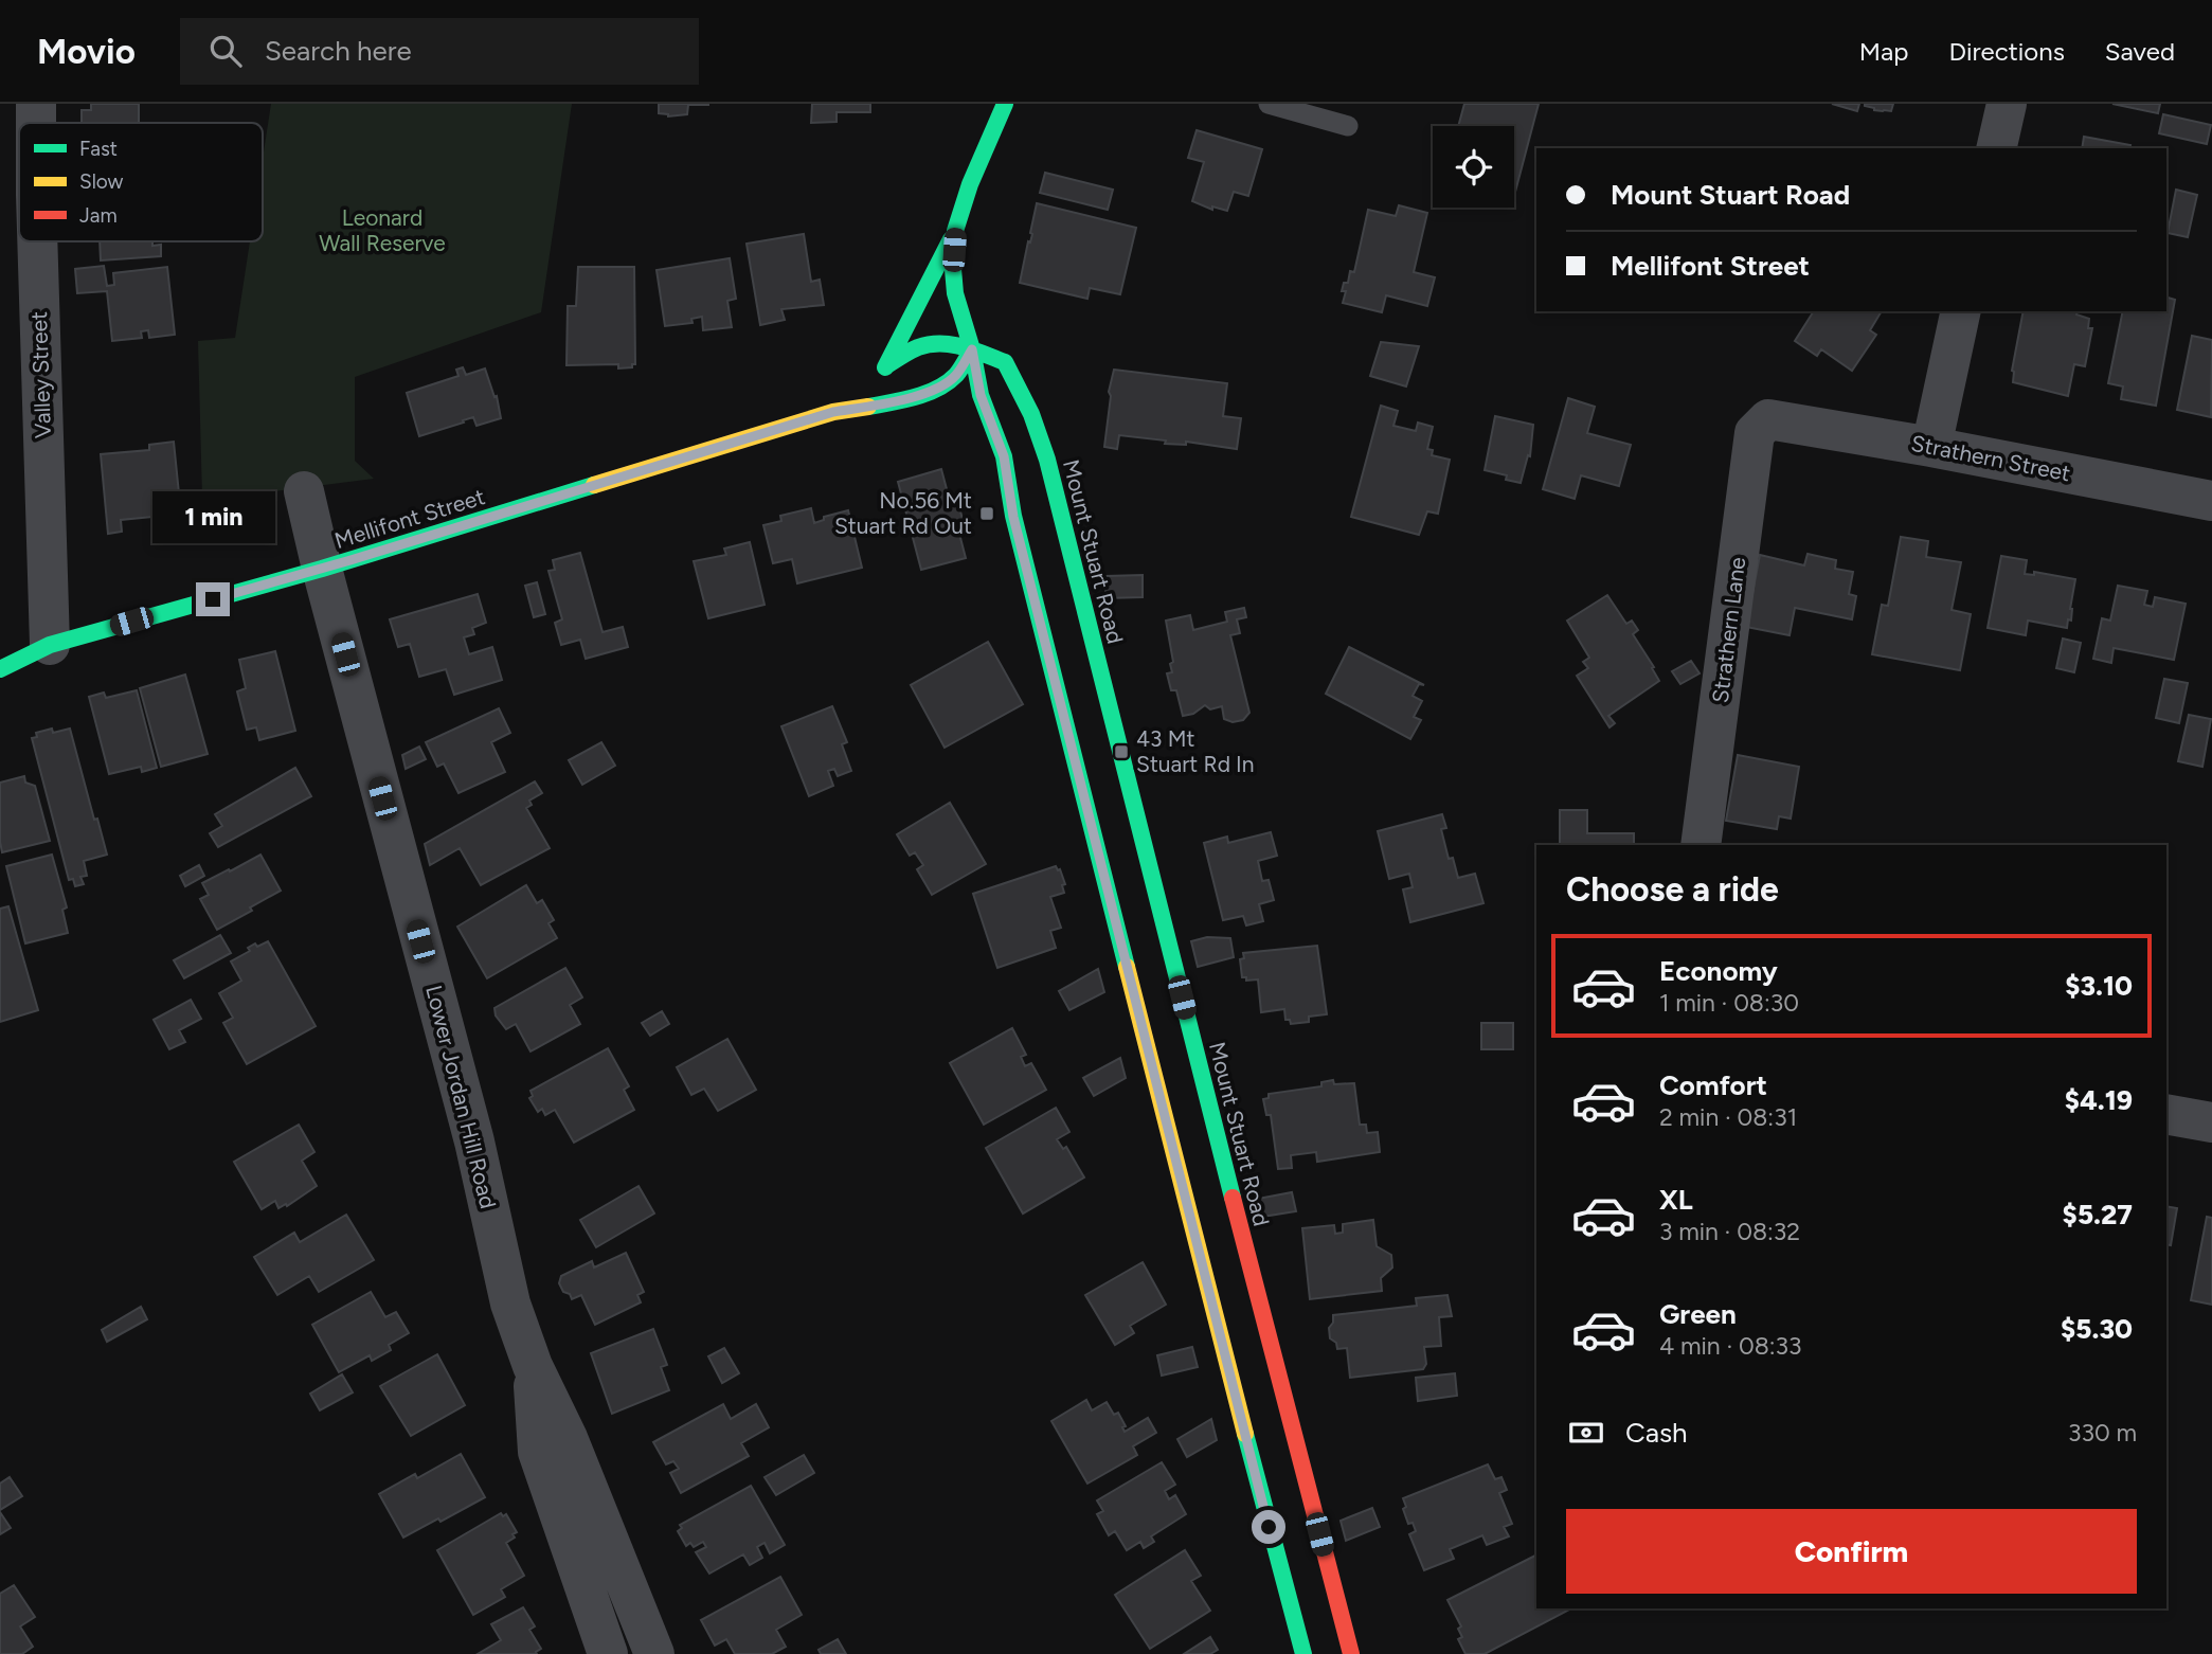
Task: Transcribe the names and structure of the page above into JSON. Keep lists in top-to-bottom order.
{
  "streets": {
    "street": [
      "Valley Street",
      "Strathern Street",
      "Mellifont Street",
      "Mount Stuart Road",
      "Strathern Lane",
      "Lower Jordan Hill Road"
    ]
  },
  "crossings": [
    ["Valley Street", "Mellifont Street"],
    ["Strathern Street", "Strathern Lane"],
    ["Mellifont Street", "Mount Stuart Road"],
    ["Mellifont Street", "Lower Jordan Hill Road"]
  ],
  "parks": ["Leonard Wall Reserve"],
  "places": {
    "transit": ["No.56 Mt Stuart Rd Out", "43 Mt Stuart Rd In"]
  },
  "legend": ["Fast", "Slow", "Jam"],
  "page": {
    "header": "Movio",
    "search": "Search here",
    "nav": ["Map", "Directions", "Saved"],
    "banner": ["Mount Stuart Road", "Mellifont Street"],
    "bubble": "1 min",
    "heading": "Choose a ride",
    "list": [
      {
        "name": "Economy",
        "note": "1 min · 08:30",
        "value": "$3.10"
      },
      {
        "name": "Comfort",
        "note": "2 min · 08:31",
        "value": "$4.19"
      },
      {
        "name": "XL",
        "note": "3 min · 08:32",
        "value": "$5.27"
      },
      {
        "name": "Green",
        "note": "4 min · 08:33",
        "value": "$5.30"
      }
    ],
    "pay": ["Cash", "330 m"],
    "buttons": "Confirm"
  }
}
